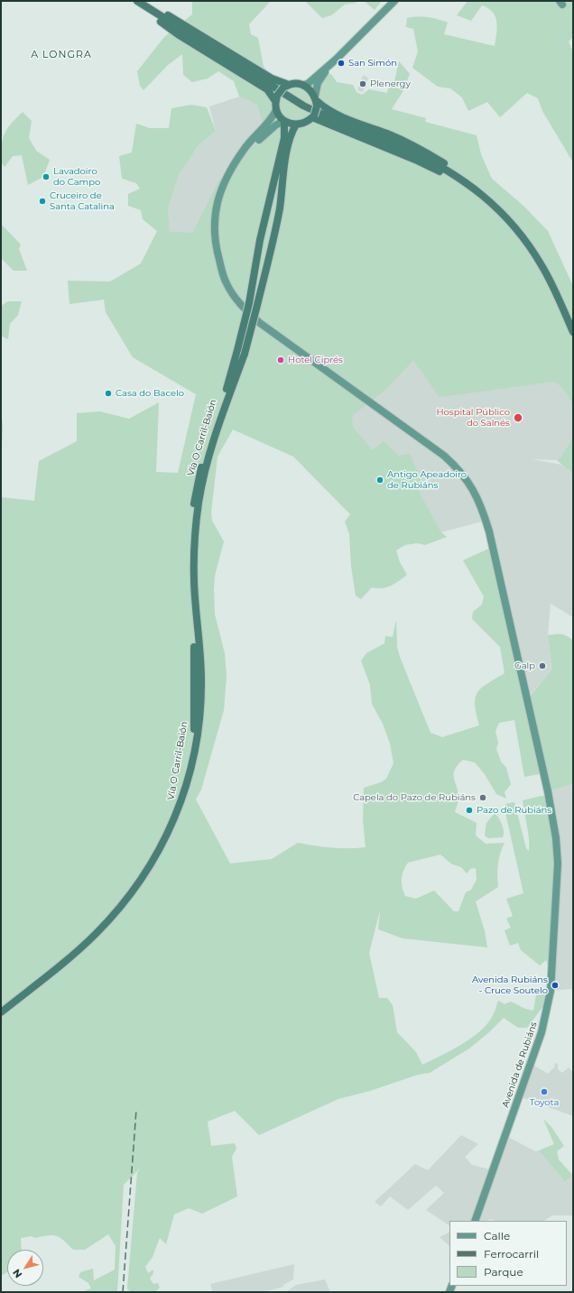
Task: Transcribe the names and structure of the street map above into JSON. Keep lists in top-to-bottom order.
{
  "streets": {
    "highway": ["Vía O Carril-Baión"],
    "main road": ["Avenida de Rubiáns"]
  },
  "districts": ["A LONGRA"],
  "places": [
    "San Simón",
    "Plenergy",
    "Lavadoiro do Campo",
    "Cruceiro de Santa Catalina",
    "Hotel Ciprés",
    "Casa do Bacelo",
    "Hospital Público do Salnés",
    "Antigo Apeadoiro de Rubiáns",
    "Galp",
    "Capela do Pazo de Rubiáns",
    "Pazo de Rubiáns",
    "Avenida Rubiáns - Cruce Soutelo",
    "Toyota"
  ],
  "legend": ["Calle", "Ferrocarril", "Parque"],
  "north": "bottom left"
}
